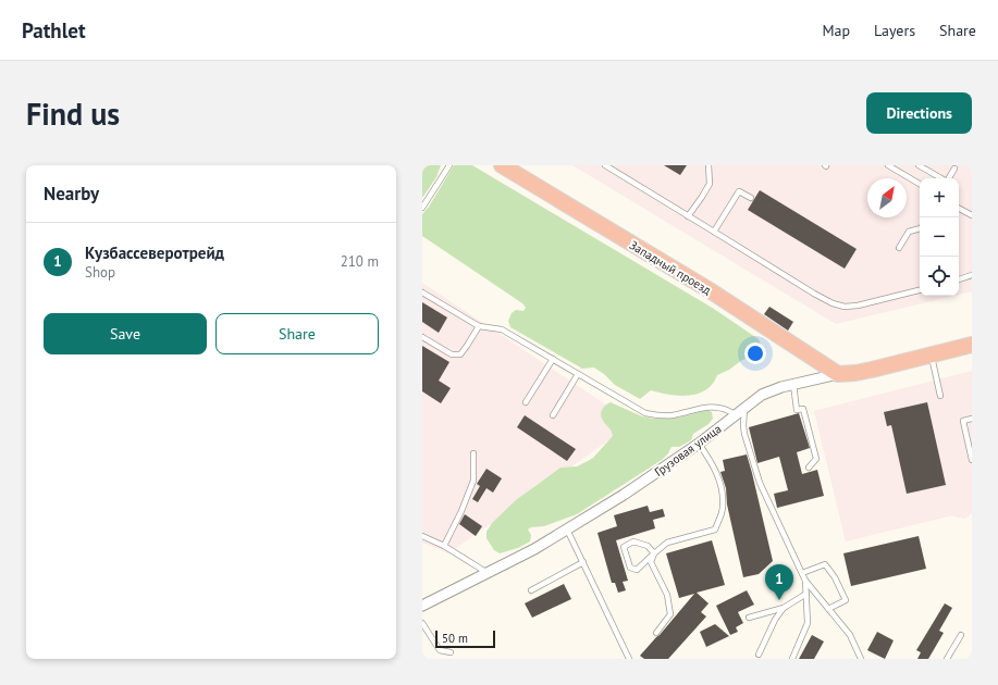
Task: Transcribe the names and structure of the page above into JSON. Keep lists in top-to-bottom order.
{
  "streets": {
    "main road": ["Западный проезд", "Грузовая улица"]
  },
  "crossings": [
    ["Западный проезд", "Грузовая улица"]
  ],
  "scale_bar": "50 m",
  "north": "top right",
  "page": {
    "header": "Pathlet",
    "nav": ["Map", "Layers", "Share"],
    "buttons": [
      "Directions",
      ["Save", "Share"]
    ],
    "title": "Find us",
    "heading": "Nearby",
    "map_buttons": ["+", "−"],
    "list": [
      {
        "mark": "1",
        "name": "Кузбассеверотрейд",
        "note": "Shop",
        "value": "210 m"
      }
    ],
    "pins": "1",
    "scale": "50 m"
  }
}
